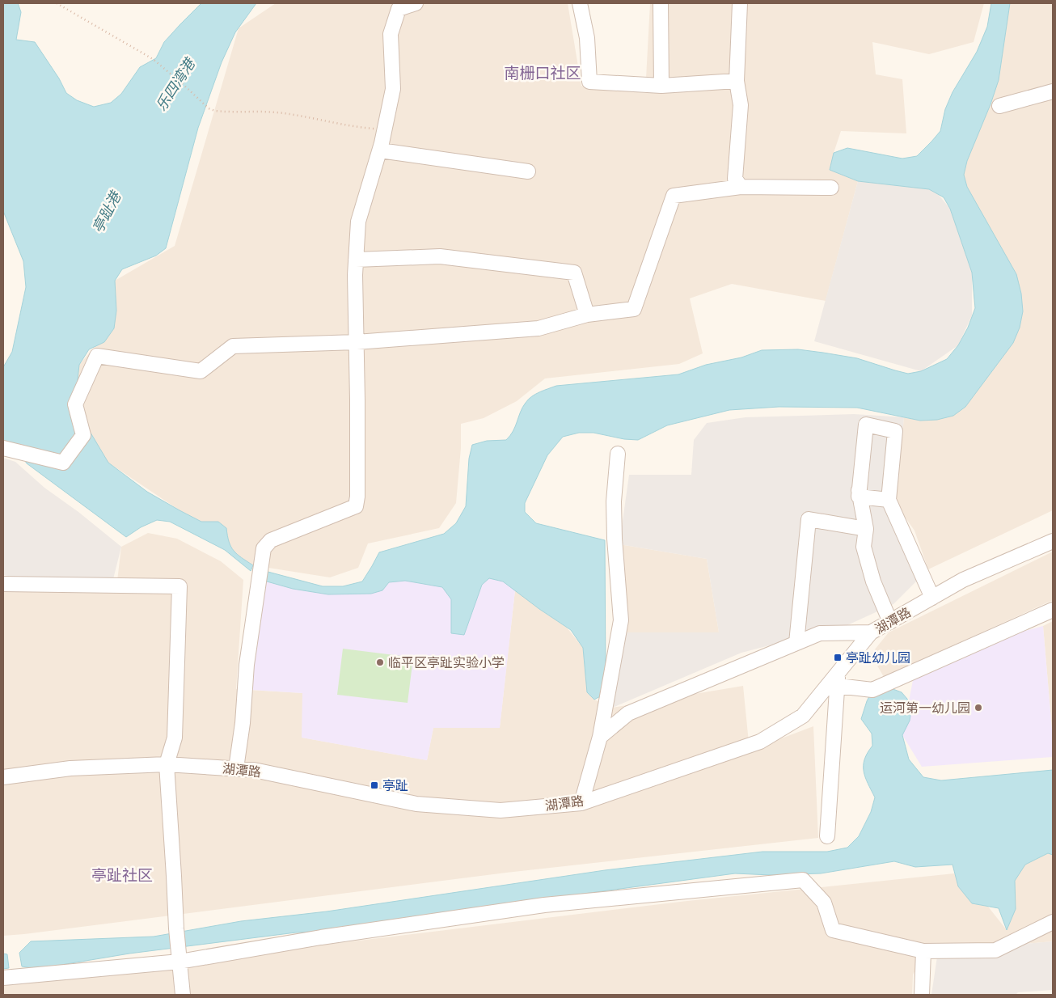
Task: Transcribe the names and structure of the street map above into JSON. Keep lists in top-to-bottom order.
{
  "streets": {
    "street": ["湖潭路"]
  },
  "districts": ["南栅口社区", "亭趾社区"],
  "water": ["乐四湾港", "亭趾港"],
  "places": {
    "transit": ["亭趾幼儿园", "亭趾"],
    "other": ["临平区亭趾实验小学", "运河第一幼儿园"]
  }
}
